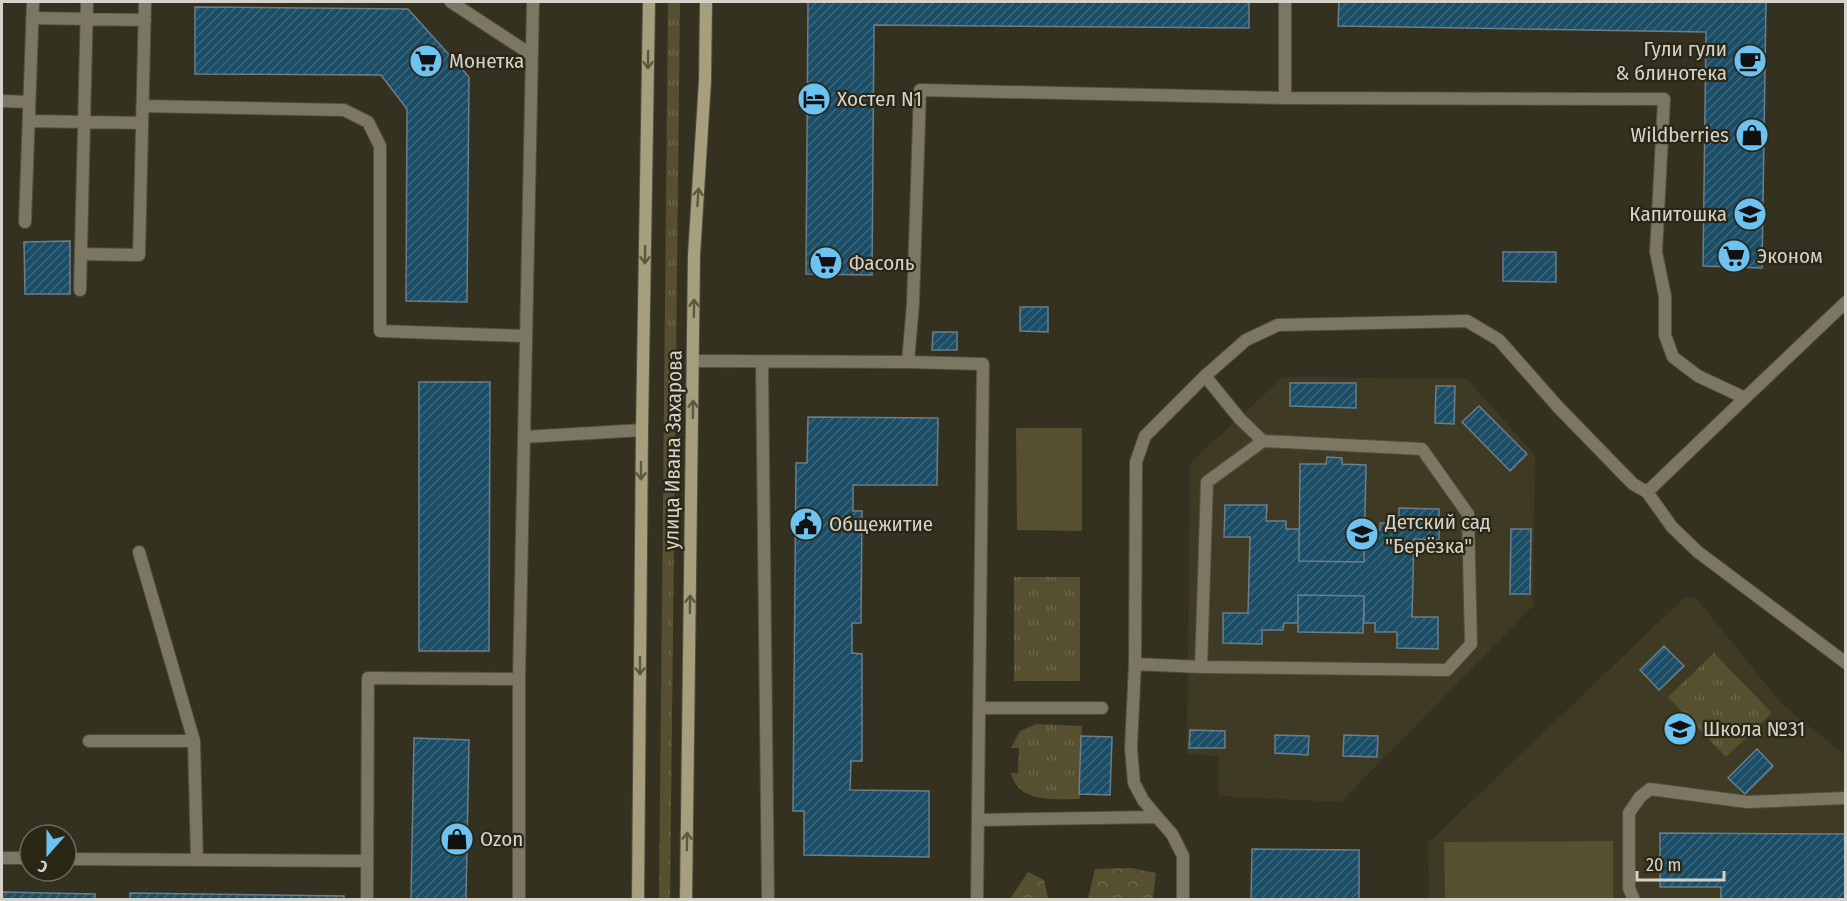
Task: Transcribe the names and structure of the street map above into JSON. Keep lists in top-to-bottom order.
{
  "streets": {
    "main road": ["улица Ивана Захарова"]
  },
  "places": {
    "supermarket": ["Монетка", "Эконом", "Фасоль"],
    "cafe": ["Гули гули & блинотека"],
    "hotel": ["Хостел N1"],
    "shop": ["Wildberries", "Ozon"],
    "school or university": ["Капитошка", "Детский сад \"Берёзка\"", "Школа №31"],
    "public building": ["Общежитие"]
  },
  "scale_bar": "20 m",
  "north": "bottom"
}
